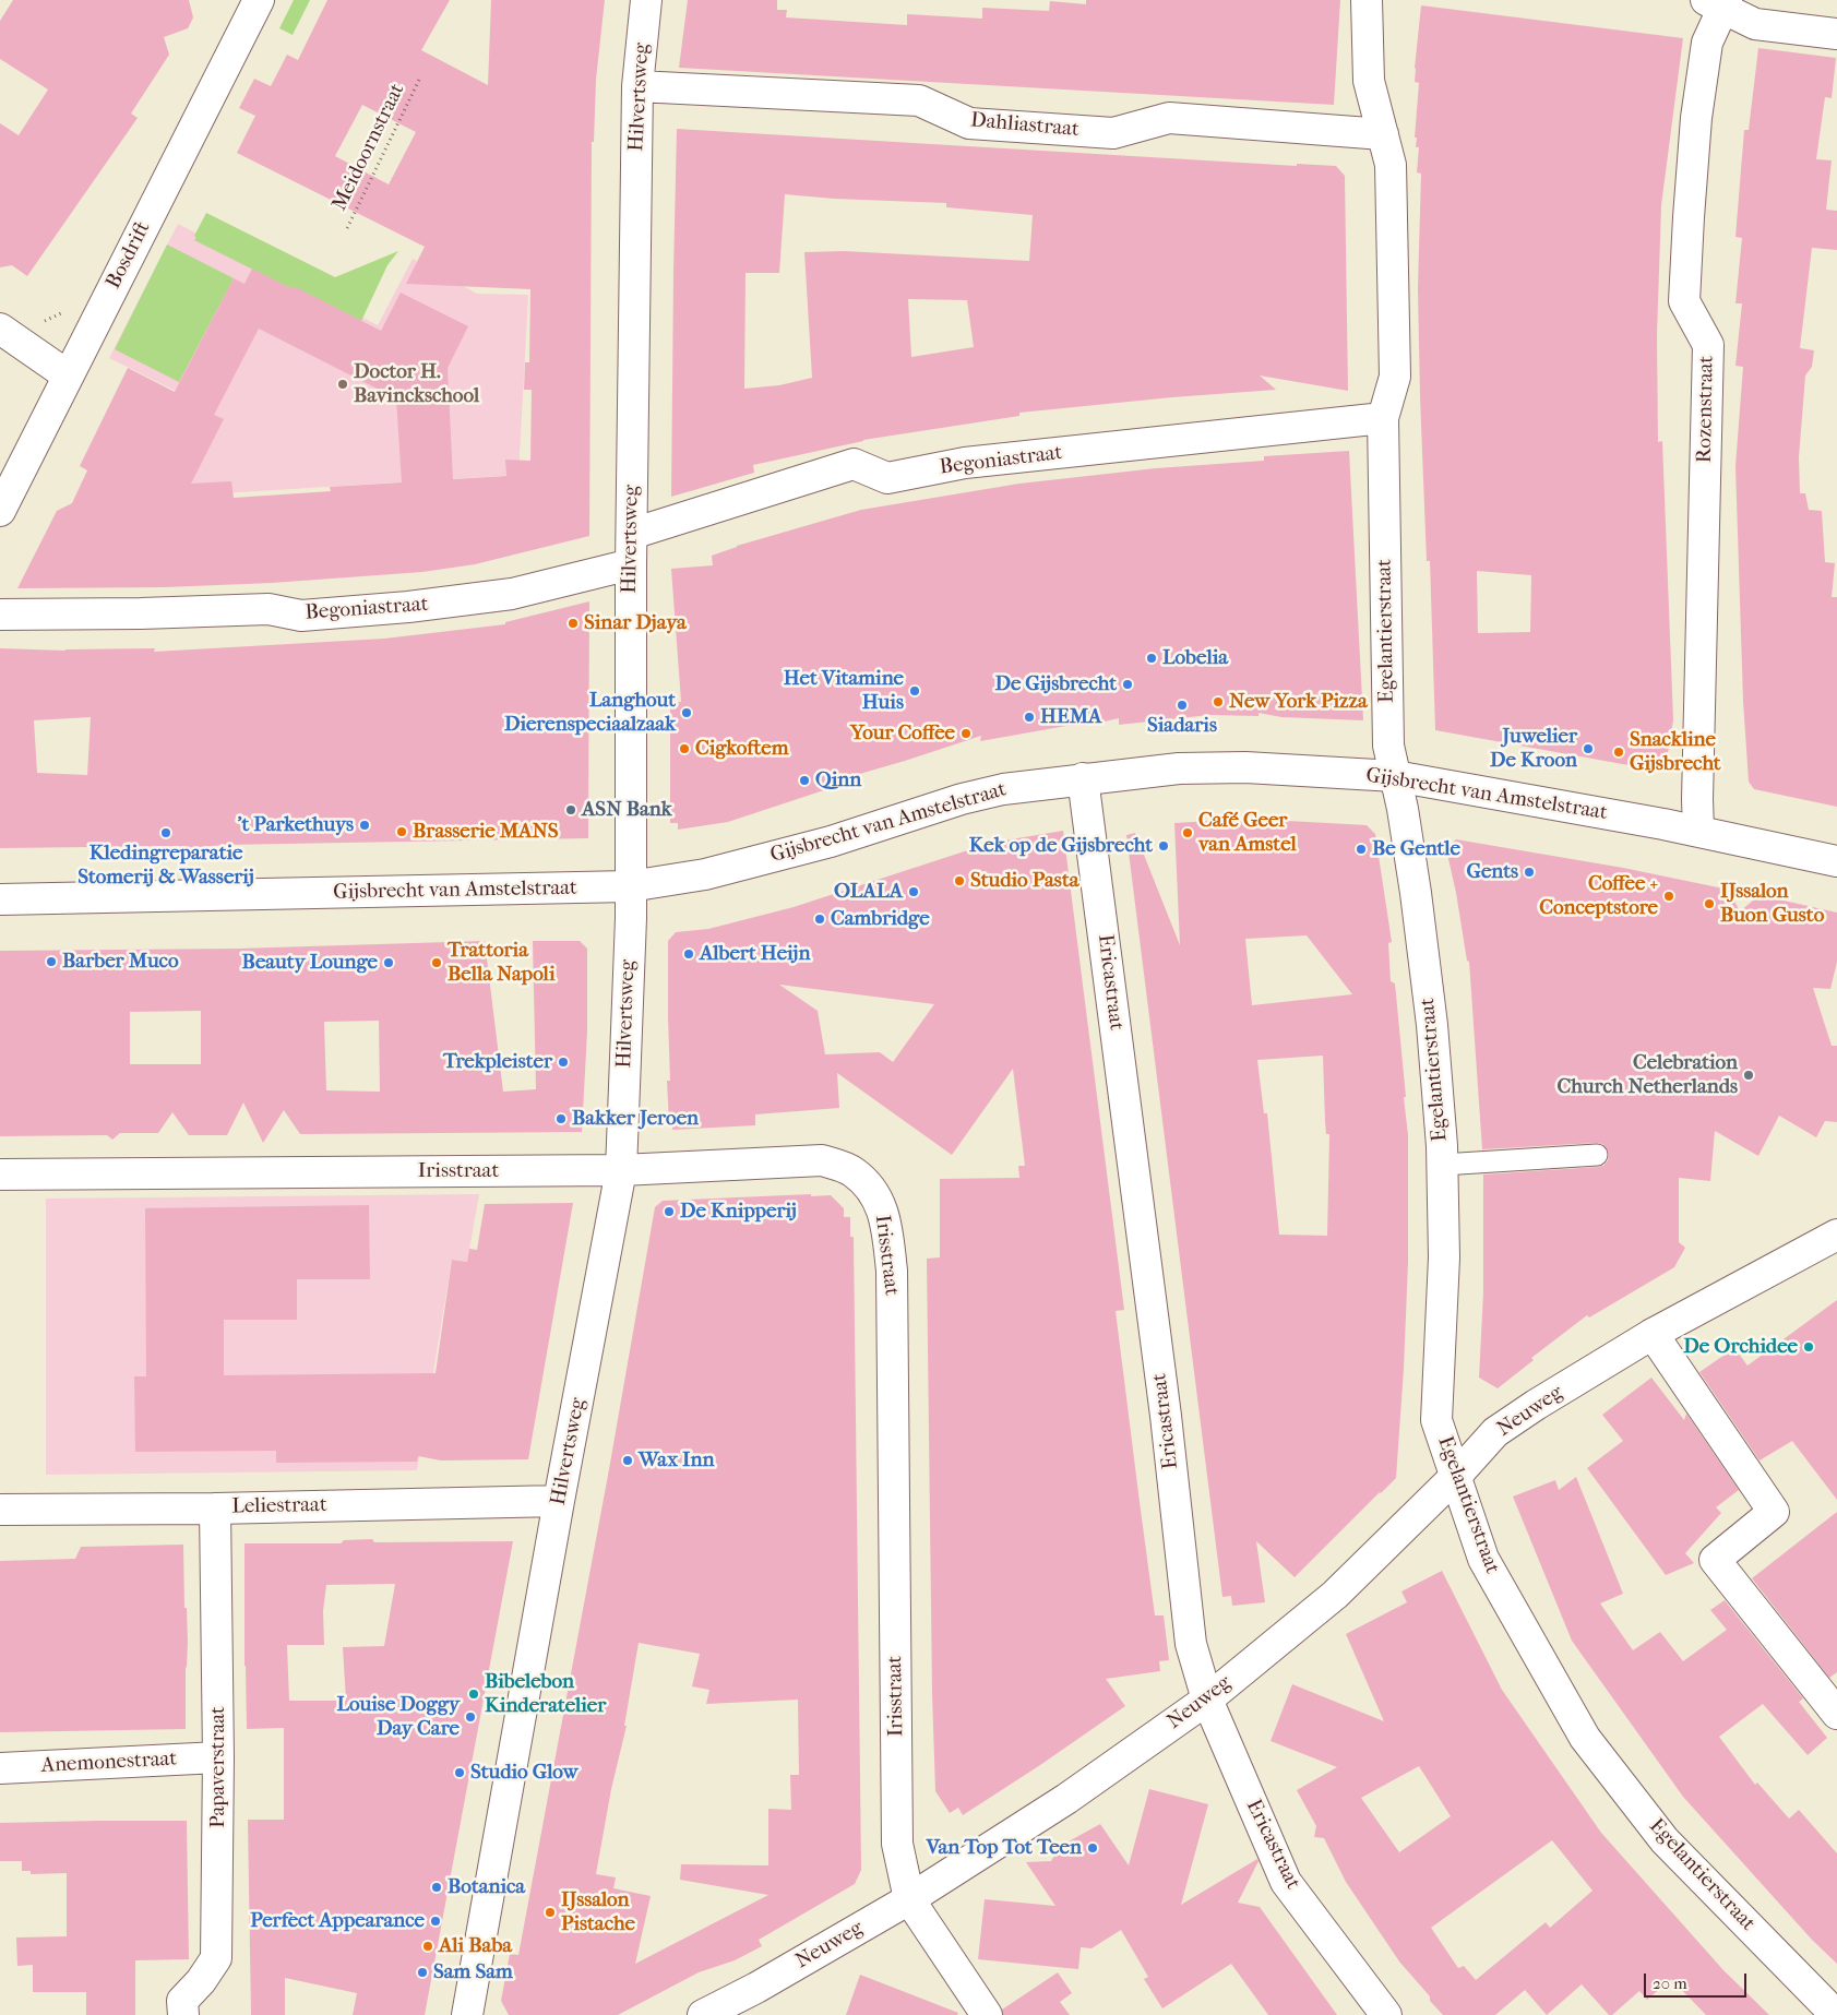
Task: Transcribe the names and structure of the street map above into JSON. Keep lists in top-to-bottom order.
{
  "streets": {
    "street": [
      "Hilvertsweg",
      "Dahliastraat",
      "Bosdrift",
      "Rozenstraat",
      "Begoniastraat",
      "Egelantierstraat",
      "Gijsbrecht van Amstelstraat",
      "Ericastraat",
      "Irisstraat",
      "Neuweg",
      "Leliestraat",
      "Anemonestraat",
      "Papaverstraat"
    ],
    "path": ["Meidoornstraat"]
  },
  "crossings": [
    ["Hilvertsweg", "Dahliastraat"],
    ["Hilvertsweg", "Begoniastraat"],
    ["Hilvertsweg", "Gijsbrecht van Amstelstraat"],
    ["Hilvertsweg", "Irisstraat"],
    ["Hilvertsweg", "Leliestraat"],
    ["Dahliastraat", "Egelantierstraat"],
    ["Rozenstraat", "Gijsbrecht van Amstelstraat"],
    ["Begoniastraat", "Egelantierstraat"],
    ["Egelantierstraat", "Gijsbrecht van Amstelstraat"],
    ["Egelantierstraat", "Neuweg"],
    ["Gijsbrecht van Amstelstraat", "Ericastraat"],
    ["Ericastraat", "Neuweg"],
    ["Irisstraat", "Neuweg"],
    ["Leliestraat", "Papaverstraat"],
    ["Anemonestraat", "Papaverstraat"]
  ],
  "places": [
    "Doctor H. Bavinckschool",
    "Sinar Djaya",
    "Lobelia",
    "De Gijsbrecht",
    "Het Vitamine Huis",
    "New York Pizza",
    "Siadaris",
    "Langhout Dierenspeciaalzaak",
    "HEMA",
    "Your Coffee",
    "Cigkoftem",
    "Juwelier De Kroon",
    "Snackline Gijsbrecht",
    "Qinn",
    "ASN Bank",
    "'t Parkethuys",
    "Brasserie MANS",
    "Kledingreparatie Stomerij & Wasserij",
    "Café Geer van Amstel",
    "Kek op de Gijsbrecht",
    "Be Gentle",
    "Gents",
    "Studio Pasta",
    "OLALA",
    "Coffee + Conceptstore",
    "IJssalon Buon Gusto",
    "Cambridge",
    "Albert Heijn",
    "Barber Muco",
    "Beauty Lounge",
    "Trattoria Bella Napoli",
    "Trekpleister",
    "Celebration Church Netherlands",
    "Bakker Jeroen",
    "De Knipperij",
    "De Orchidee",
    "Wax Inn",
    "Bibelebon Kinderatelier",
    "Louise Doggy Day Care",
    "Studio Glow",
    "Van Top Tot Teen",
    "Botanica",
    "IJssalon Pistache",
    "Perfect Appearance",
    "Ali Baba",
    "Sam Sam"
  ],
  "scale_bar": "20 m"
}
